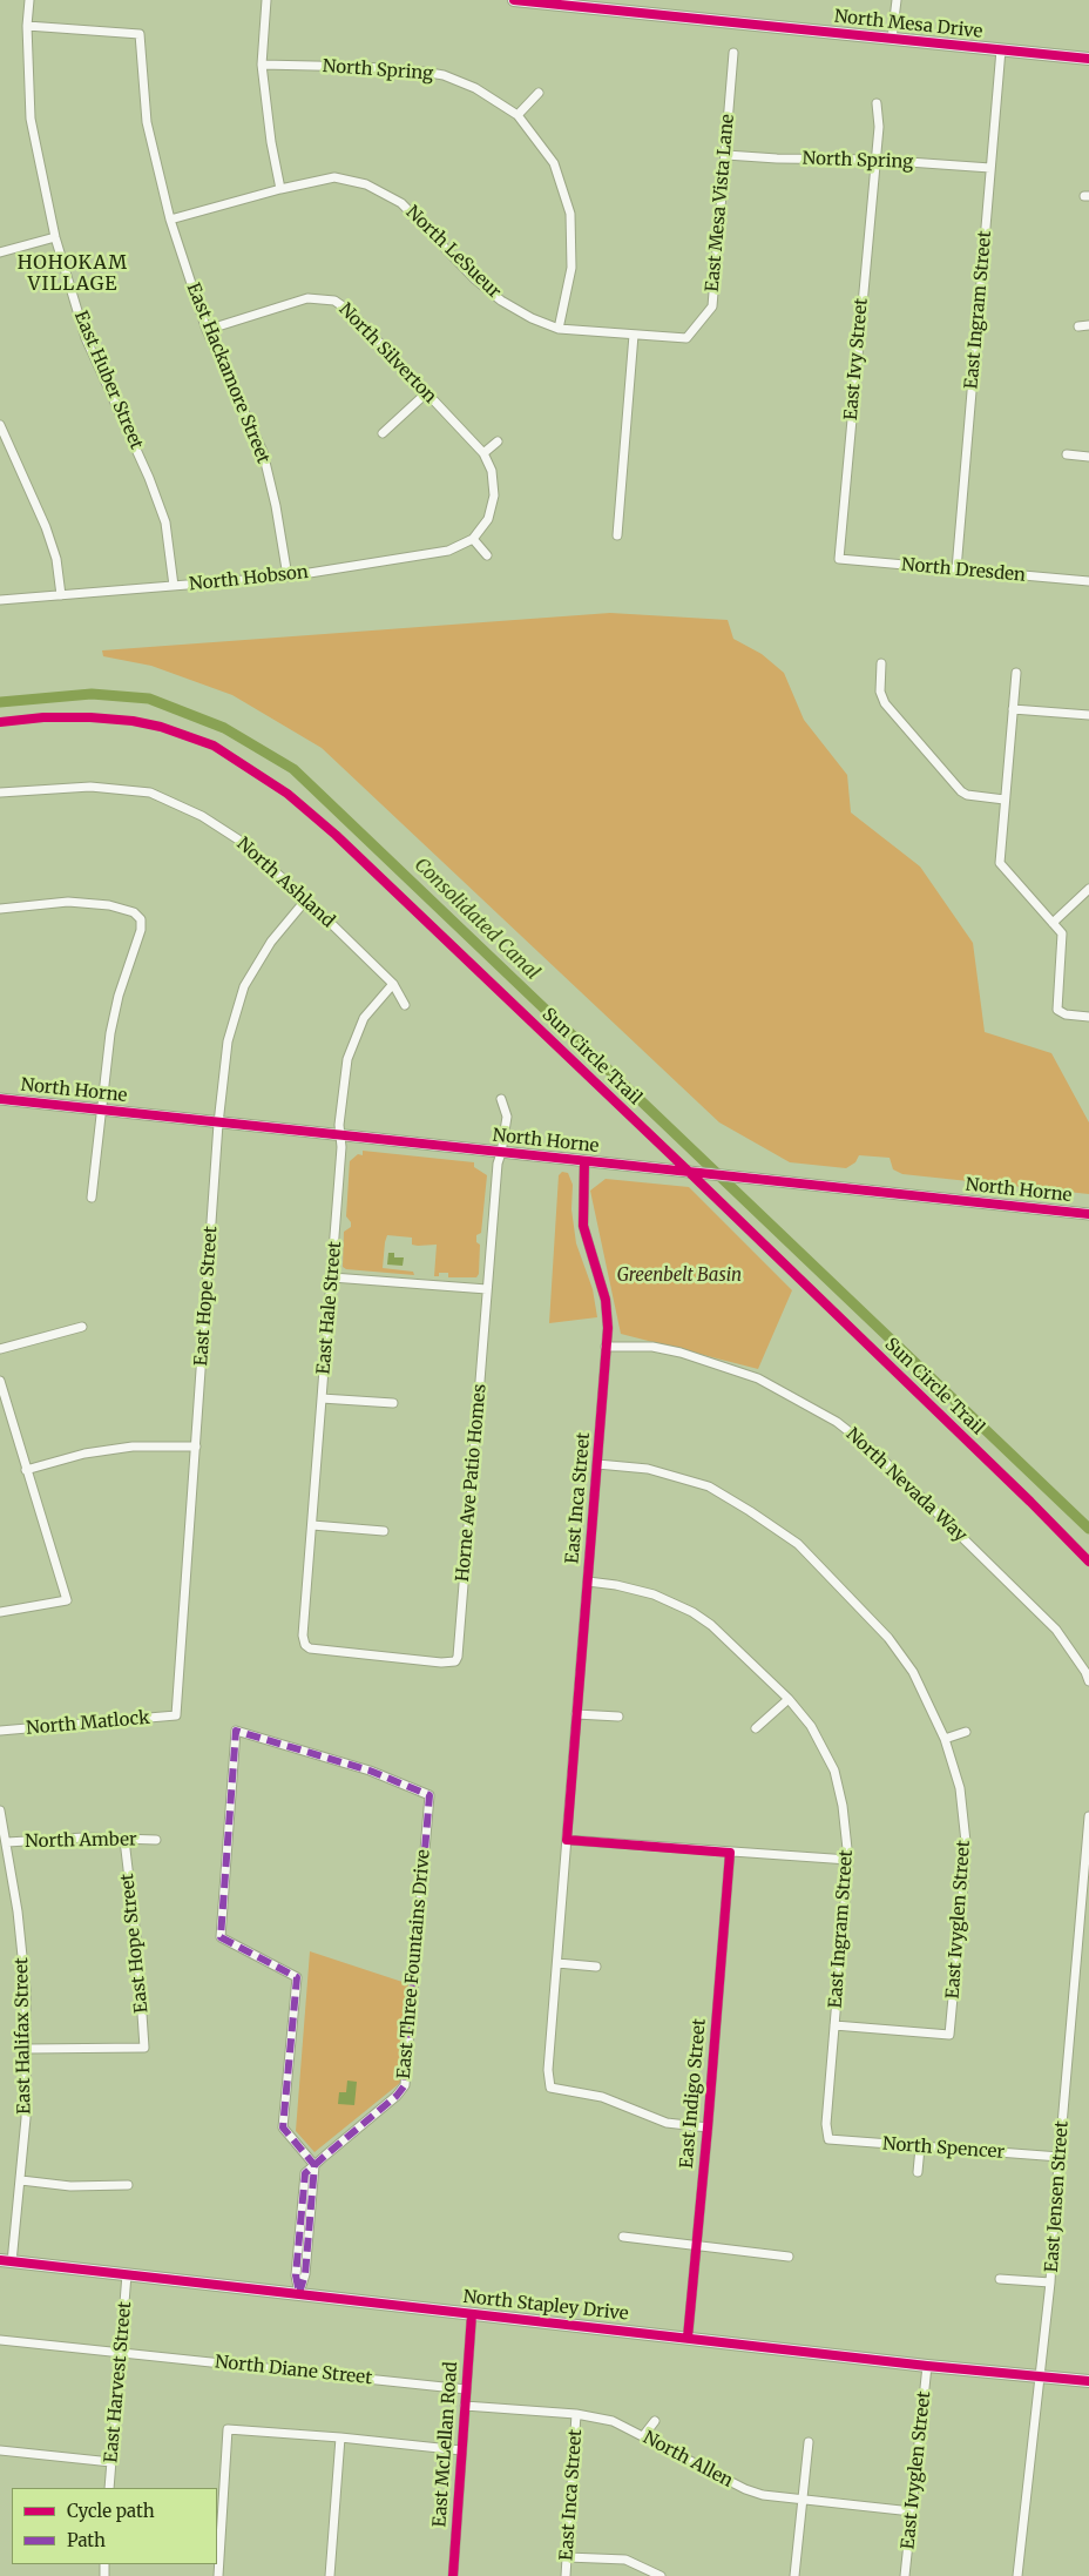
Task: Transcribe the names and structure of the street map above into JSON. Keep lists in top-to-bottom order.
{
  "streets": {
    "main road": ["North Mesa Drive", "North Stapley Drive"],
    "street": [
      "North Spring",
      "East Mesa Vista Lane",
      "North LeSueur",
      "East Ingram Street",
      "North Silverton",
      "East Ivy Street",
      "East Hackamore Street",
      "East Huber Street",
      "North Dresden",
      "North Hobson",
      "North Ashland",
      "North Horne",
      "East Hope Street",
      "East Hale Street",
      "Horne Ave Patio Homes",
      "North Nevada Way",
      "East Inca Street",
      "North Matlock",
      "North Amber",
      "East Ivyglen Street",
      "East Three Fountains Drive",
      "East Halifax Street",
      "East Indigo Street",
      "North Spencer",
      "East Jensen Street",
      "North Diane Street",
      "East Harvest Street",
      "East McLellan Road",
      "North Allen"
    ],
    "cycle path": ["Sun Circle Trail"]
  },
  "crossings": [
    ["North Mesa Drive", "East Ingram Street"],
    ["North Spring", "East Mesa Vista Lane"],
    ["North Spring", "East Ingram Street"],
    ["North Spring", "East Ivy Street"],
    ["East Mesa Vista Lane", "North LeSueur"],
    ["North LeSueur", "East Hackamore Street"],
    ["East Ingram Street", "North Dresden"],
    ["East Ingram Street", "East Inca Street"],
    ["East Ingram Street", "East Ivyglen Street"],
    ["East Ingram Street", "North Spencer"],
    ["North Silverton", "East Hackamore Street"],
    ["North Silverton", "North Hobson"],
    ["East Ivy Street", "North Dresden"],
    ["East Hackamore Street", "East Huber Street"],
    ["East Hackamore Street", "North Hobson"],
    ["East Huber Street", "North Hobson"],
    ["North Ashland", "East Hope Street"],
    ["North Ashland", "East Hale Street"],
    ["North Horne", "East Hope Street"],
    ["North Horne", "East Hale Street"],
    ["North Horne", "Horne Ave Patio Homes"],
    ["North Horne", "East Inca Street"],
    ["East Hope Street", "North Matlock"],
    ["East Hope Street", "North Amber"],
    ["East Hope Street", "East Halifax Street"],
    ["East Hale Street", "Horne Ave Patio Homes"],
    ["North Nevada Way", "East Inca Street"],
    ["East Inca Street", "East Ivyglen Street"],
    ["East Inca Street", "East Indigo Street"],
    ["East Inca Street", "North Allen"],
    ["North Amber", "East Halifax Street"],
    ["East Ivyglen Street", "North Stapley Drive"],
    ["East Ivyglen Street", "North Allen"],
    ["East Halifax Street", "North Stapley Drive"],
    ["East Indigo Street", "North Stapley Drive"],
    ["North Spencer", "East Jensen Street"],
    ["East Jensen Street", "North Stapley Drive"],
    ["North Stapley Drive", "East Harvest Street"],
    ["North Stapley Drive", "East McLellan Road"],
    ["North Diane Street", "East Harvest Street"],
    ["North Diane Street", "East McLellan Road"],
    ["East McLellan Road", "North Allen"]
  ],
  "districts": ["HOHOKAM VILLAGE"],
  "water": ["Consolidated Canal"],
  "parks": ["Greenbelt Basin"],
  "legend": ["Cycle path", "Path"]
}
